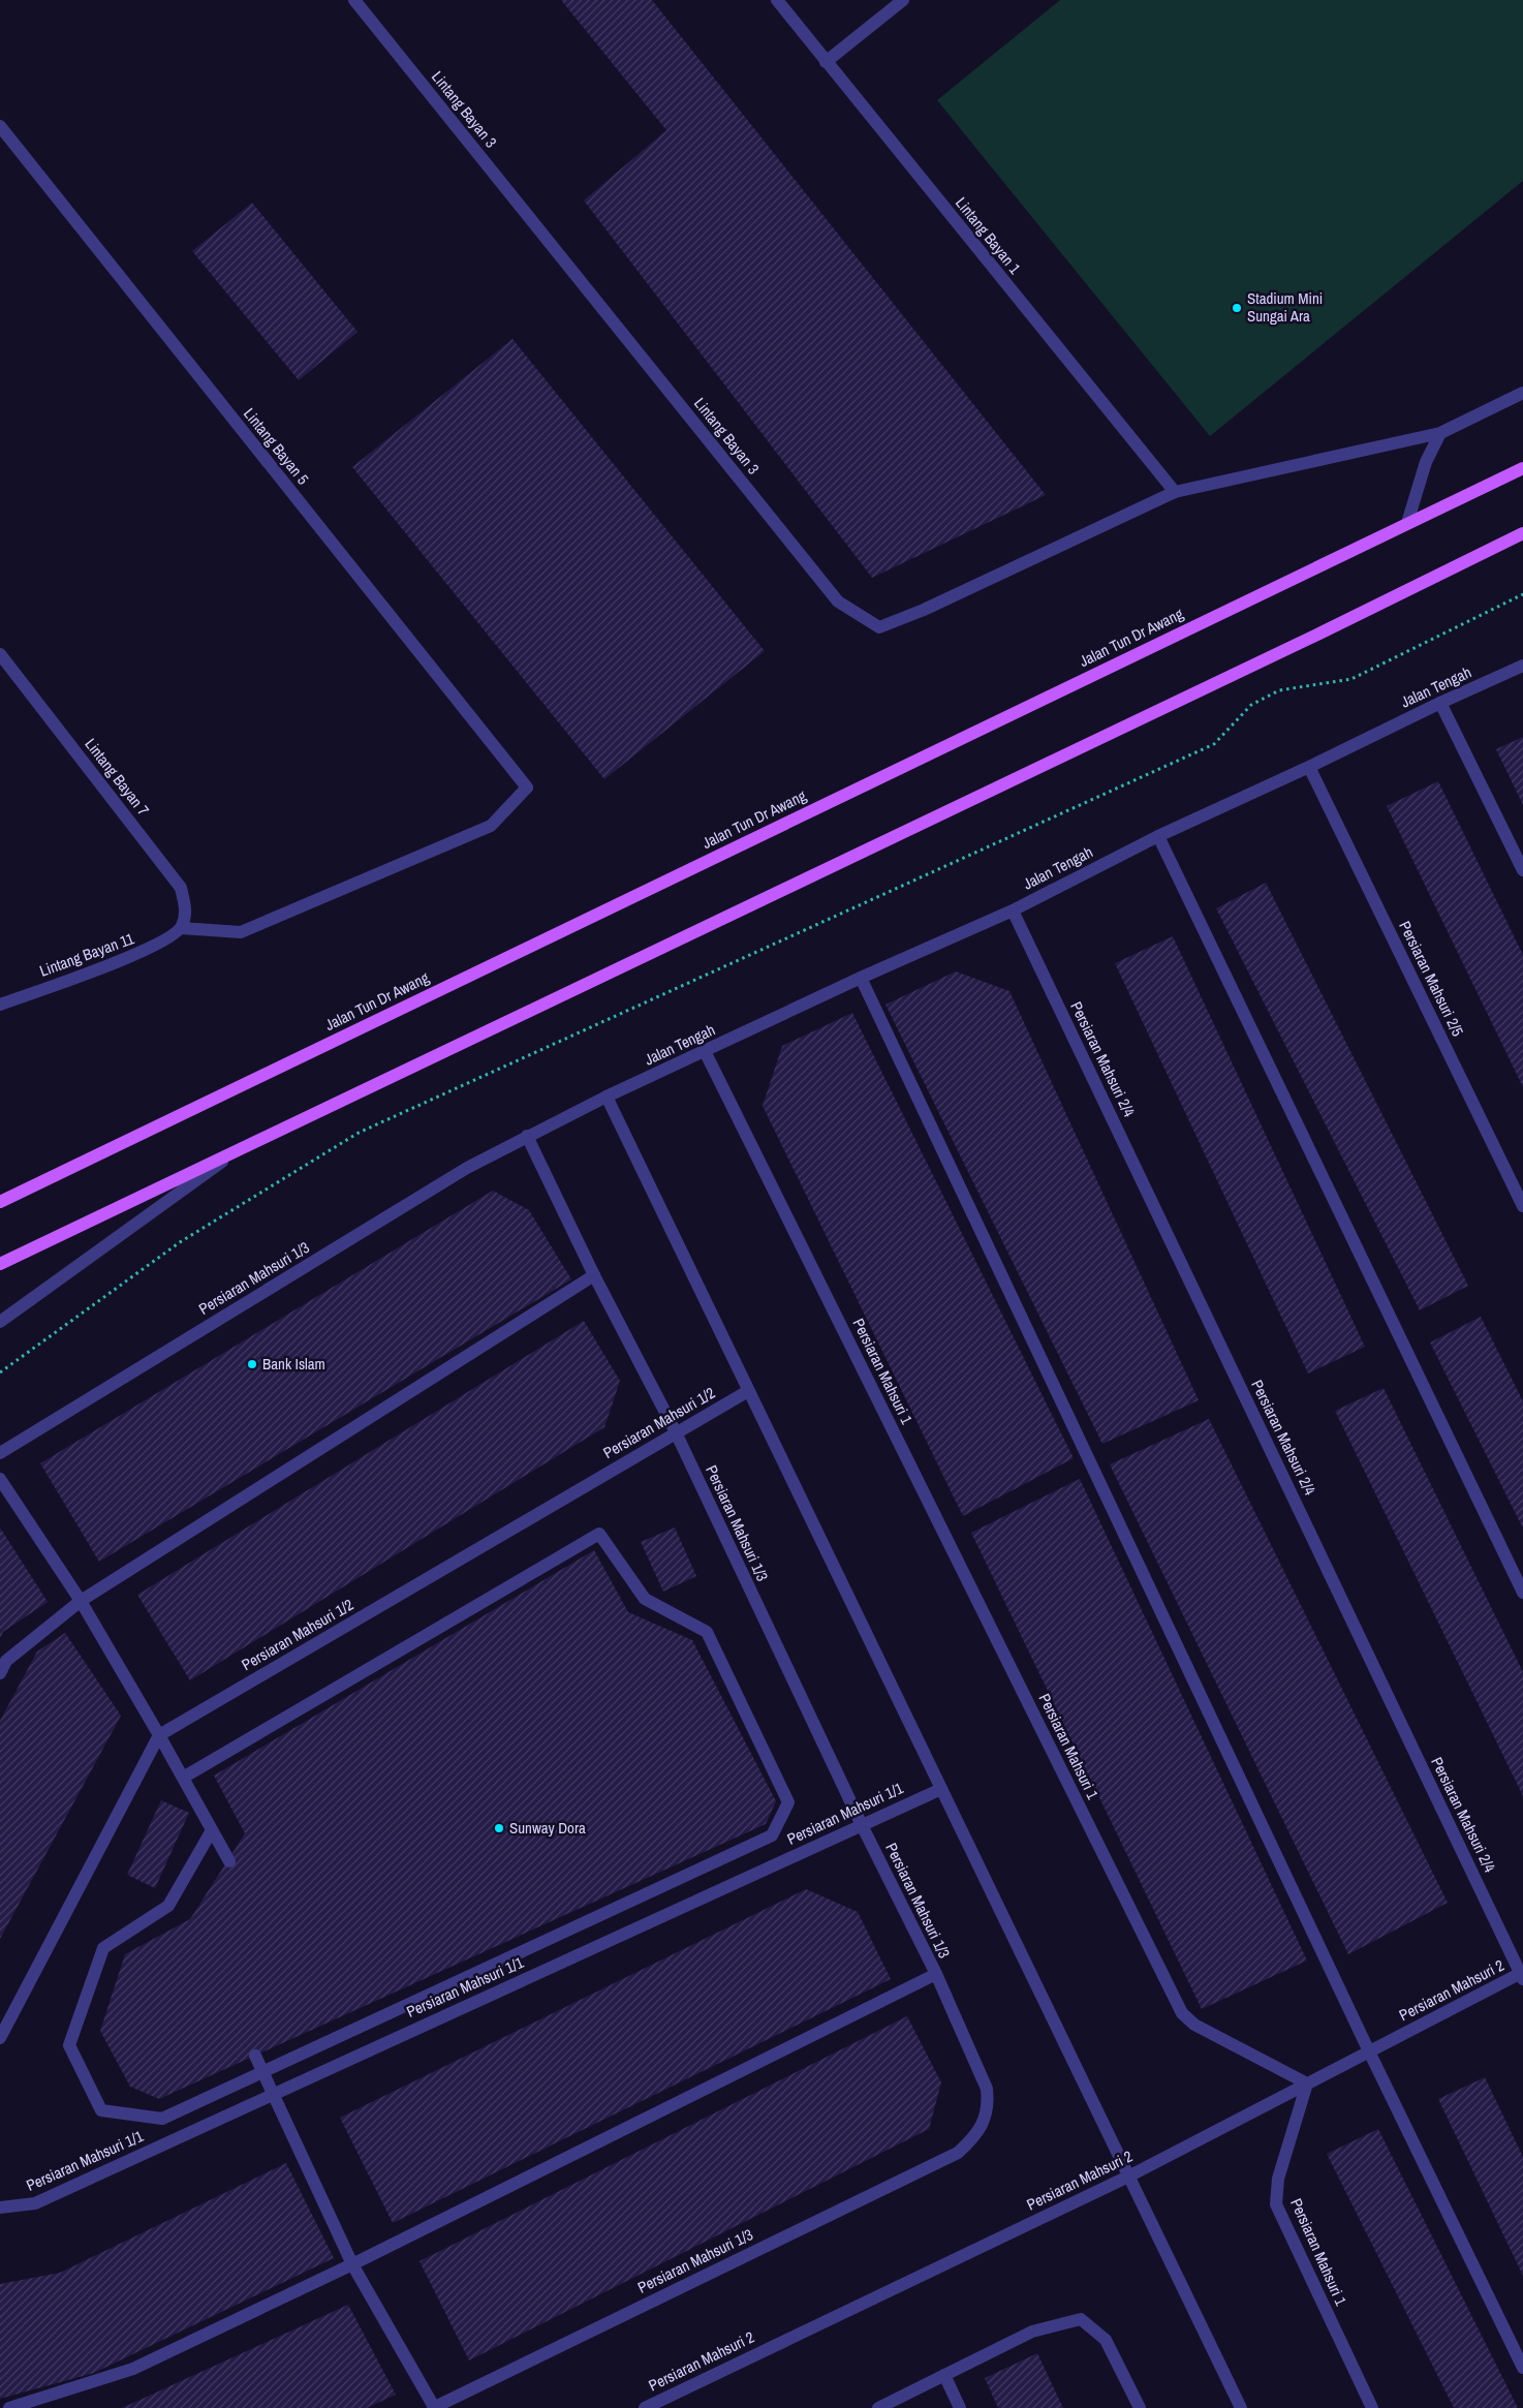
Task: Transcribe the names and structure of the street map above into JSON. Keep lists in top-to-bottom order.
{
  "streets": {
    "main road": ["Jalan Tun Dr Awang"],
    "street": [
      "Lintang Bayan 3",
      "Lintang Bayan 1",
      "Lintang Bayan 5",
      "Jalan Tengah",
      "Lintang Bayan 7",
      "Lintang Bayan 11",
      "Persiaran Mahsuri 2/5",
      "Persiaran Mahsuri 2/4",
      "Persiaran Mahsuri 1/3",
      "Persiaran Mahsuri 1",
      "Persiaran Mahsuri 1/2",
      "Persiaran Mahsuri 1/1",
      "Persiaran Mahsuri 2"
    ]
  },
  "crossings": [
    ["Lintang Bayan 3", "Lintang Bayan 1"],
    ["Lintang Bayan 5", "Lintang Bayan 7"],
    ["Lintang Bayan 5", "Lintang Bayan 11"],
    ["Jalan Tengah", "Persiaran Mahsuri 2/5"],
    ["Jalan Tengah", "Persiaran Mahsuri 2/4"],
    ["Jalan Tengah", "Persiaran Mahsuri 1/3"],
    ["Jalan Tengah", "Persiaran Mahsuri 1"],
    ["Lintang Bayan 7", "Lintang Bayan 11"],
    ["Persiaran Mahsuri 2/4", "Persiaran Mahsuri 2"],
    ["Persiaran Mahsuri 1/3", "Persiaran Mahsuri 1/2"],
    ["Persiaran Mahsuri 1/3", "Persiaran Mahsuri 1/1"],
    ["Persiaran Mahsuri 1", "Persiaran Mahsuri 2"]
  ],
  "places": ["Stadium Mini Sungai Ara", "Bank Islam", "Sunway Dora"]
}
